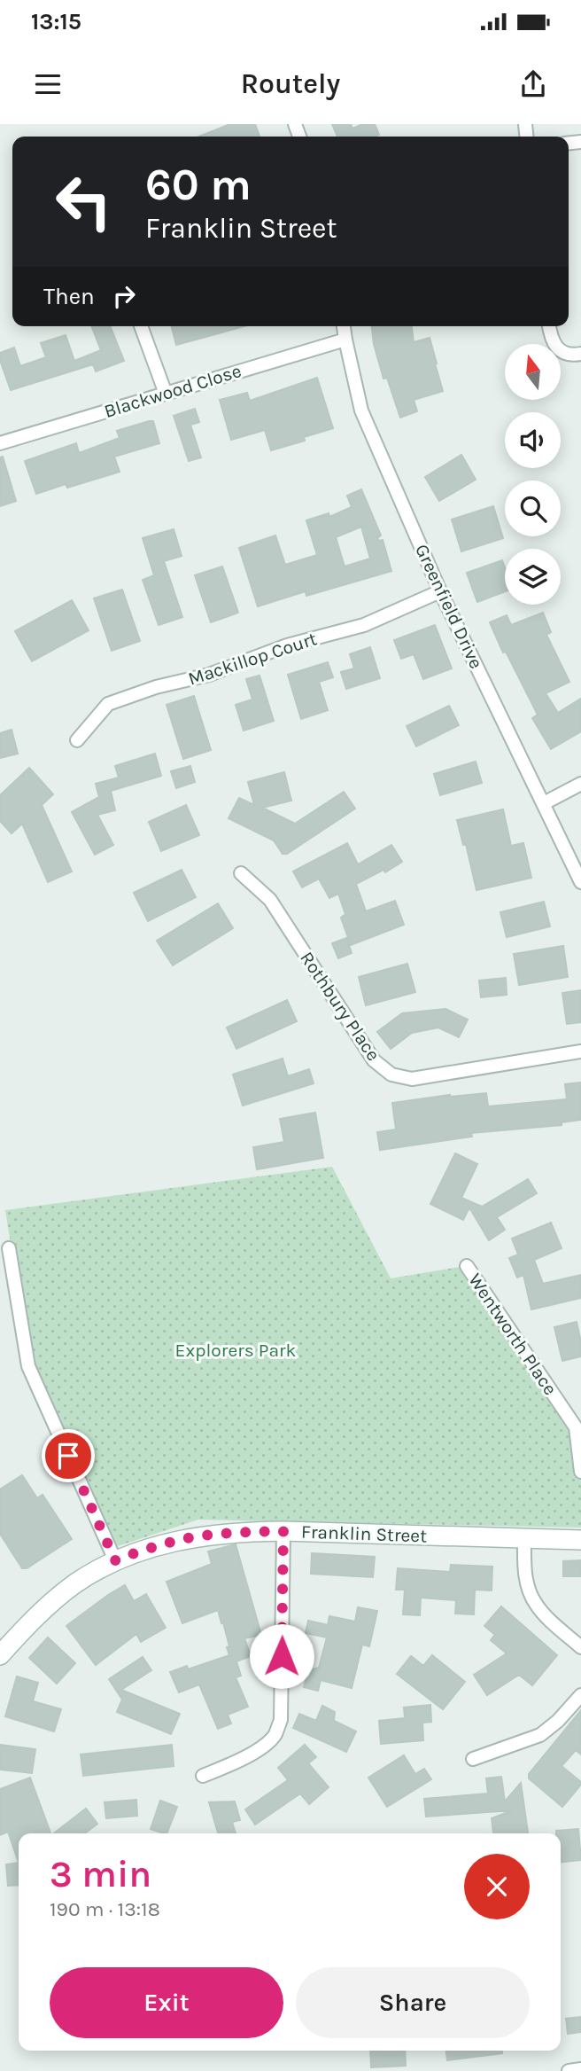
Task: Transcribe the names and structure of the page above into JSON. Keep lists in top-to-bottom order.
{
  "streets": {
    "street": [
      "Blackwood Close",
      "Greenfield Drive",
      "Mackillop Court",
      "Rothbury Place",
      "Wentworth Place",
      "Franklin Street"
    ]
  },
  "crossings": [
    ["Blackwood Close", "Greenfield Drive"],
    ["Greenfield Drive", "Mackillop Court"]
  ],
  "parks": ["Explorers Park"],
  "north": "top",
  "page": {
    "status": "13:15",
    "header": "Routely",
    "turn": ["60 m", "Franklin Street"],
    "then": "Then",
    "heading": ["3 min", "190 m · 13:18"],
    "buttons": ["Exit", "Share"]
  }
}
